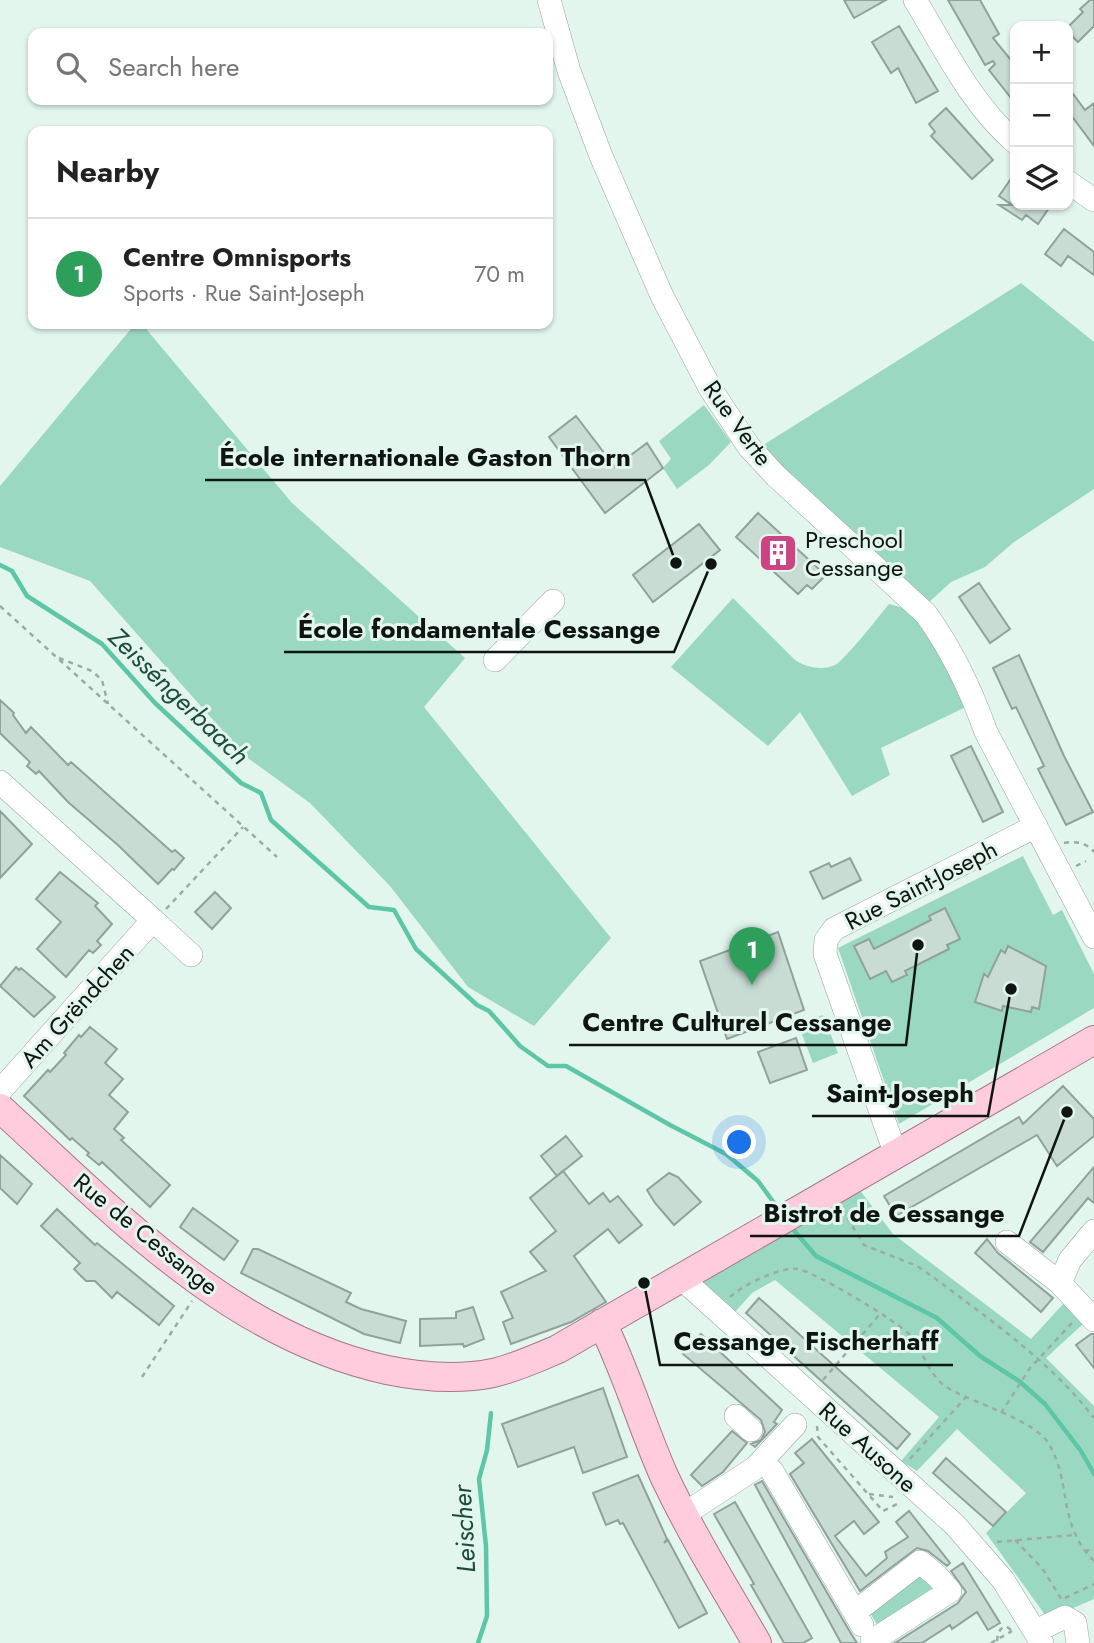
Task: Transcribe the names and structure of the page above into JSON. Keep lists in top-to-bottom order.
{
  "streets": {
    "main road": ["Rue de Cessange"],
    "street": [
      "Rue Verte",
      "Rue Saint-Joseph",
      "Am Grëndchen",
      "Rue Ausone"
    ]
  },
  "crossings": [
    ["Rue Verte", "Rue Saint-Joseph"],
    ["Rue Saint-Joseph", "Rue de Cessange"],
    ["Rue de Cessange", "Rue Ausone"]
  ],
  "water": ["Zeisséngerbaach", "Leischer"],
  "places": {
    "building": ["Preschool Cessange"],
    "other": [
      "École internationale Gaston Thorn",
      "École fondamentale Cessange",
      "Centre Culturel Cessange",
      "Saint-Joseph",
      "Bistrot de Cessange",
      "Cessange, Fischerhaff"
    ]
  },
  "page": {
    "map_buttons": ["+", "−"],
    "search": "Search here",
    "heading": "Nearby",
    "list": [
      {
        "mark": "1",
        "name": "Centre Omnisports",
        "note": "Sports · Rue Saint-Joseph",
        "value": "70 m"
      }
    ],
    "pins": "1"
  }
}
